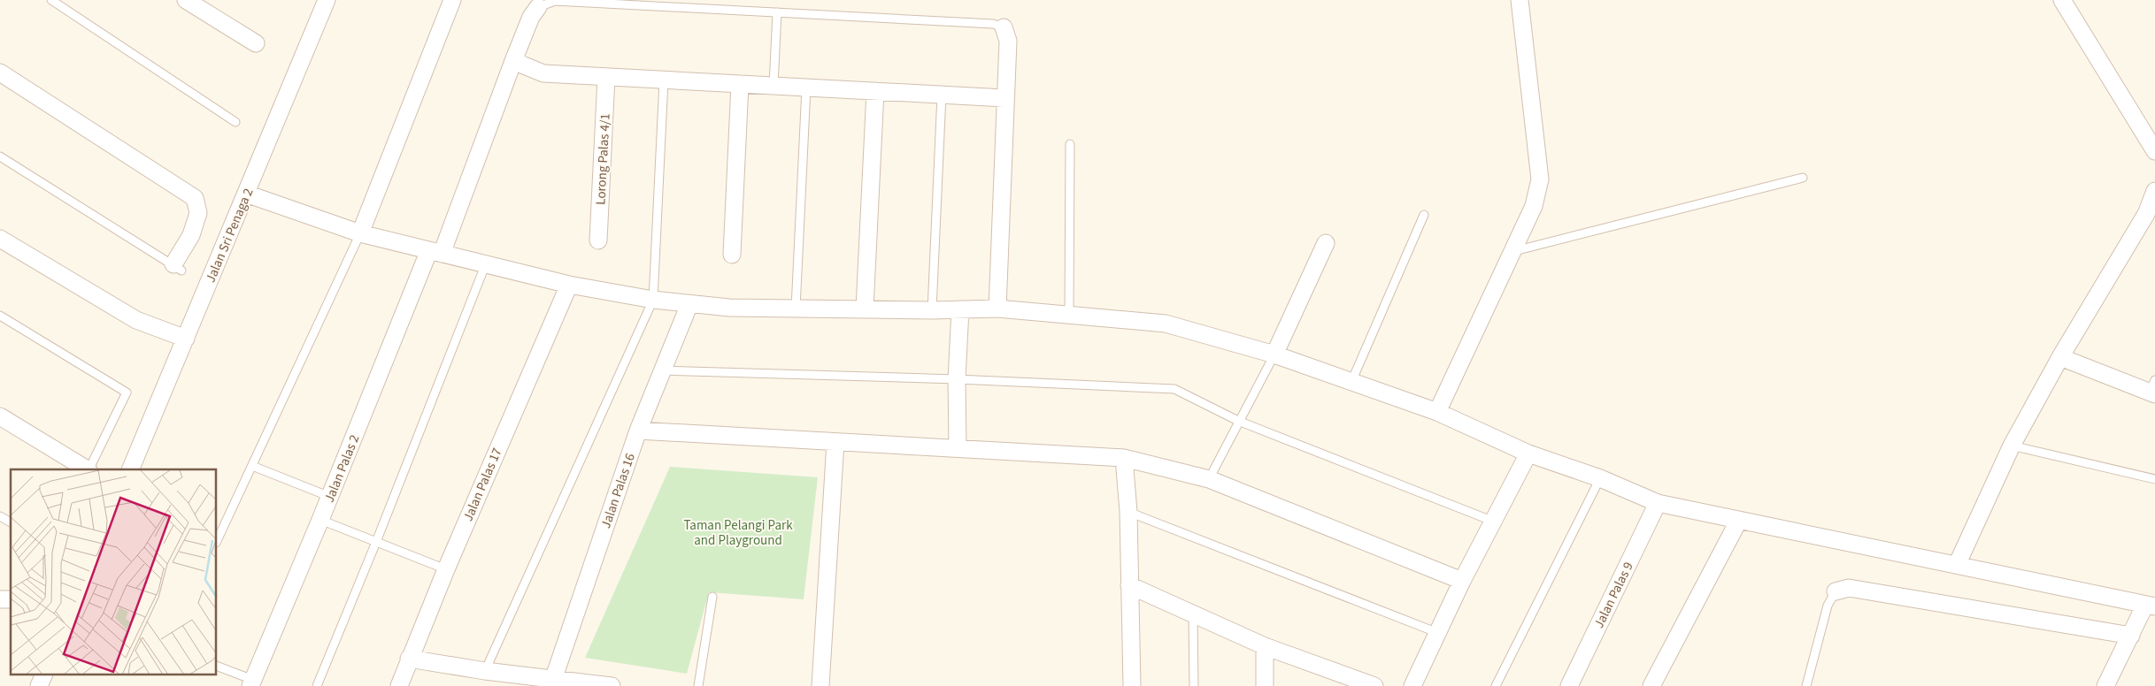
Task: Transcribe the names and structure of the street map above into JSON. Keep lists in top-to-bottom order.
{
  "streets": {
    "street": [
      "Lorong Palas 4/1",
      "Jalan Sri Penaga 2",
      "Jalan Palas 2",
      "Jalan Palas 17",
      "Jalan Palas 16",
      "Jalan Palas 9"
    ]
  },
  "parks": ["Taman Pelangi Park and Playground"]
}
